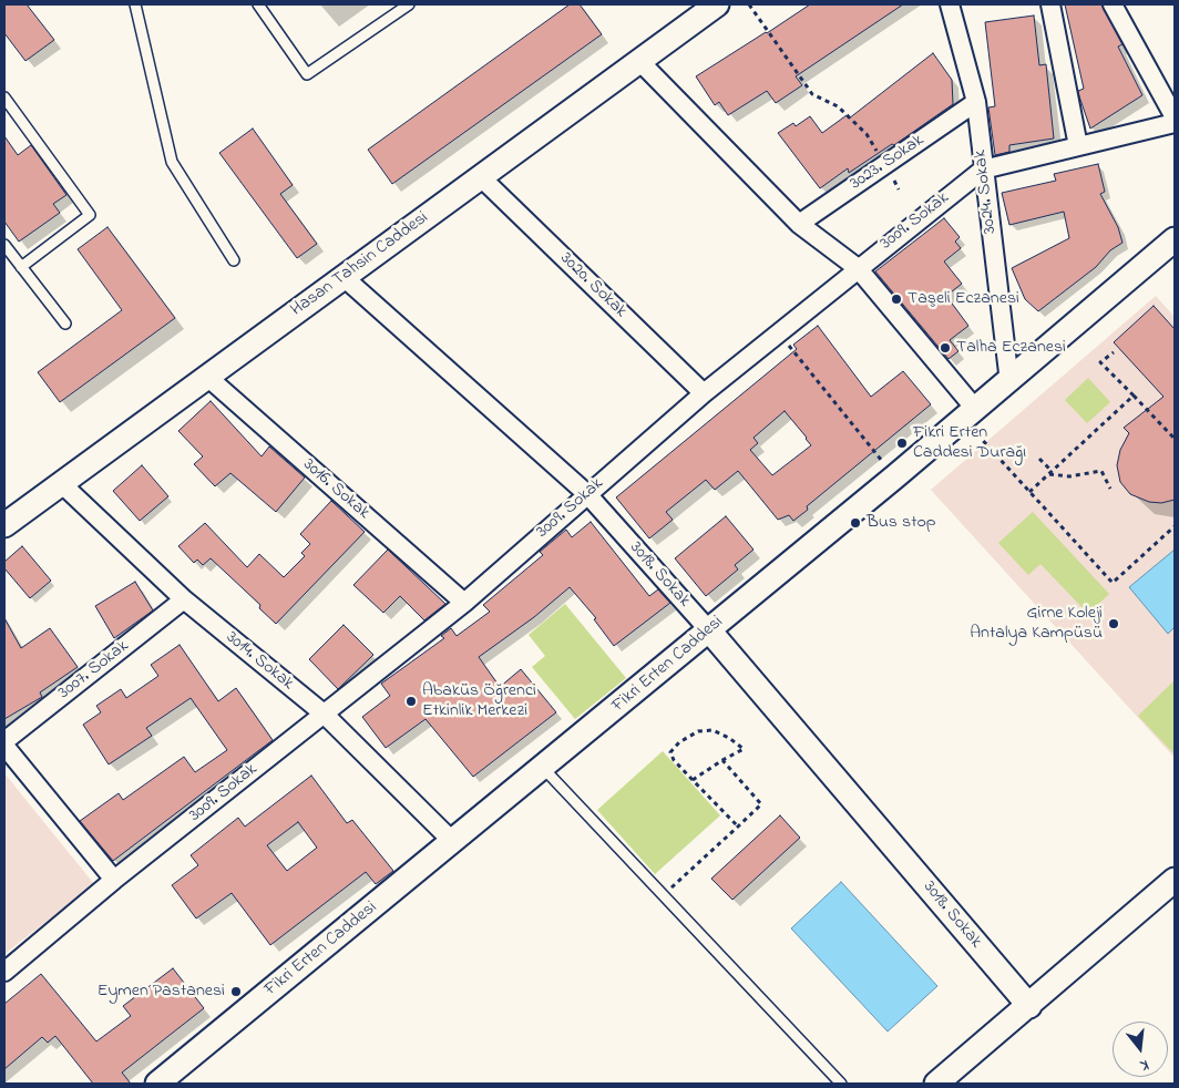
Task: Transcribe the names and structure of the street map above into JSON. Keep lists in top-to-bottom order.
{
  "streets": {
    "street": [
      "3023. Sokak",
      "3024. Sokak",
      "3009. Sokak",
      "Hasan Tahsin Caddesi",
      "3020. Sokak",
      "3016. Sokak",
      "3018. Sokak",
      "3014. Sokak",
      "Fikri Erten Caddesi",
      "3007. Sokak"
    ]
  },
  "crossings": [
    ["3023. Sokak", "3024. Sokak"],
    ["3024. Sokak", "3009. Sokak"],
    ["3024. Sokak", "Fikri Erten Caddesi"],
    ["3009. Sokak", "3020. Sokak"],
    ["3009. Sokak", "3016. Sokak"],
    ["3009. Sokak", "3018. Sokak"],
    ["3009. Sokak", "3014. Sokak"],
    ["Hasan Tahsin Caddesi", "3020. Sokak"],
    ["Hasan Tahsin Caddesi", "3016. Sokak"],
    ["Hasan Tahsin Caddesi", "3018. Sokak"],
    ["Hasan Tahsin Caddesi", "3014. Sokak"],
    ["3018. Sokak", "Fikri Erten Caddesi"],
    ["3014. Sokak", "Fikri Erten Caddesi"],
    ["3014. Sokak", "3007. Sokak"]
  ],
  "places": [
    "Taşeli Eczanesi",
    "Talha Eczanesi",
    "Fikri Erten Caddesi Durağı",
    "Bus stop",
    "Girne Koleji Antalya Kampüsü",
    "Abaküs Öğrenci Etkinlik Merkezi",
    "Eymen Pastanesi"
  ],
  "north": "bottom"
}
